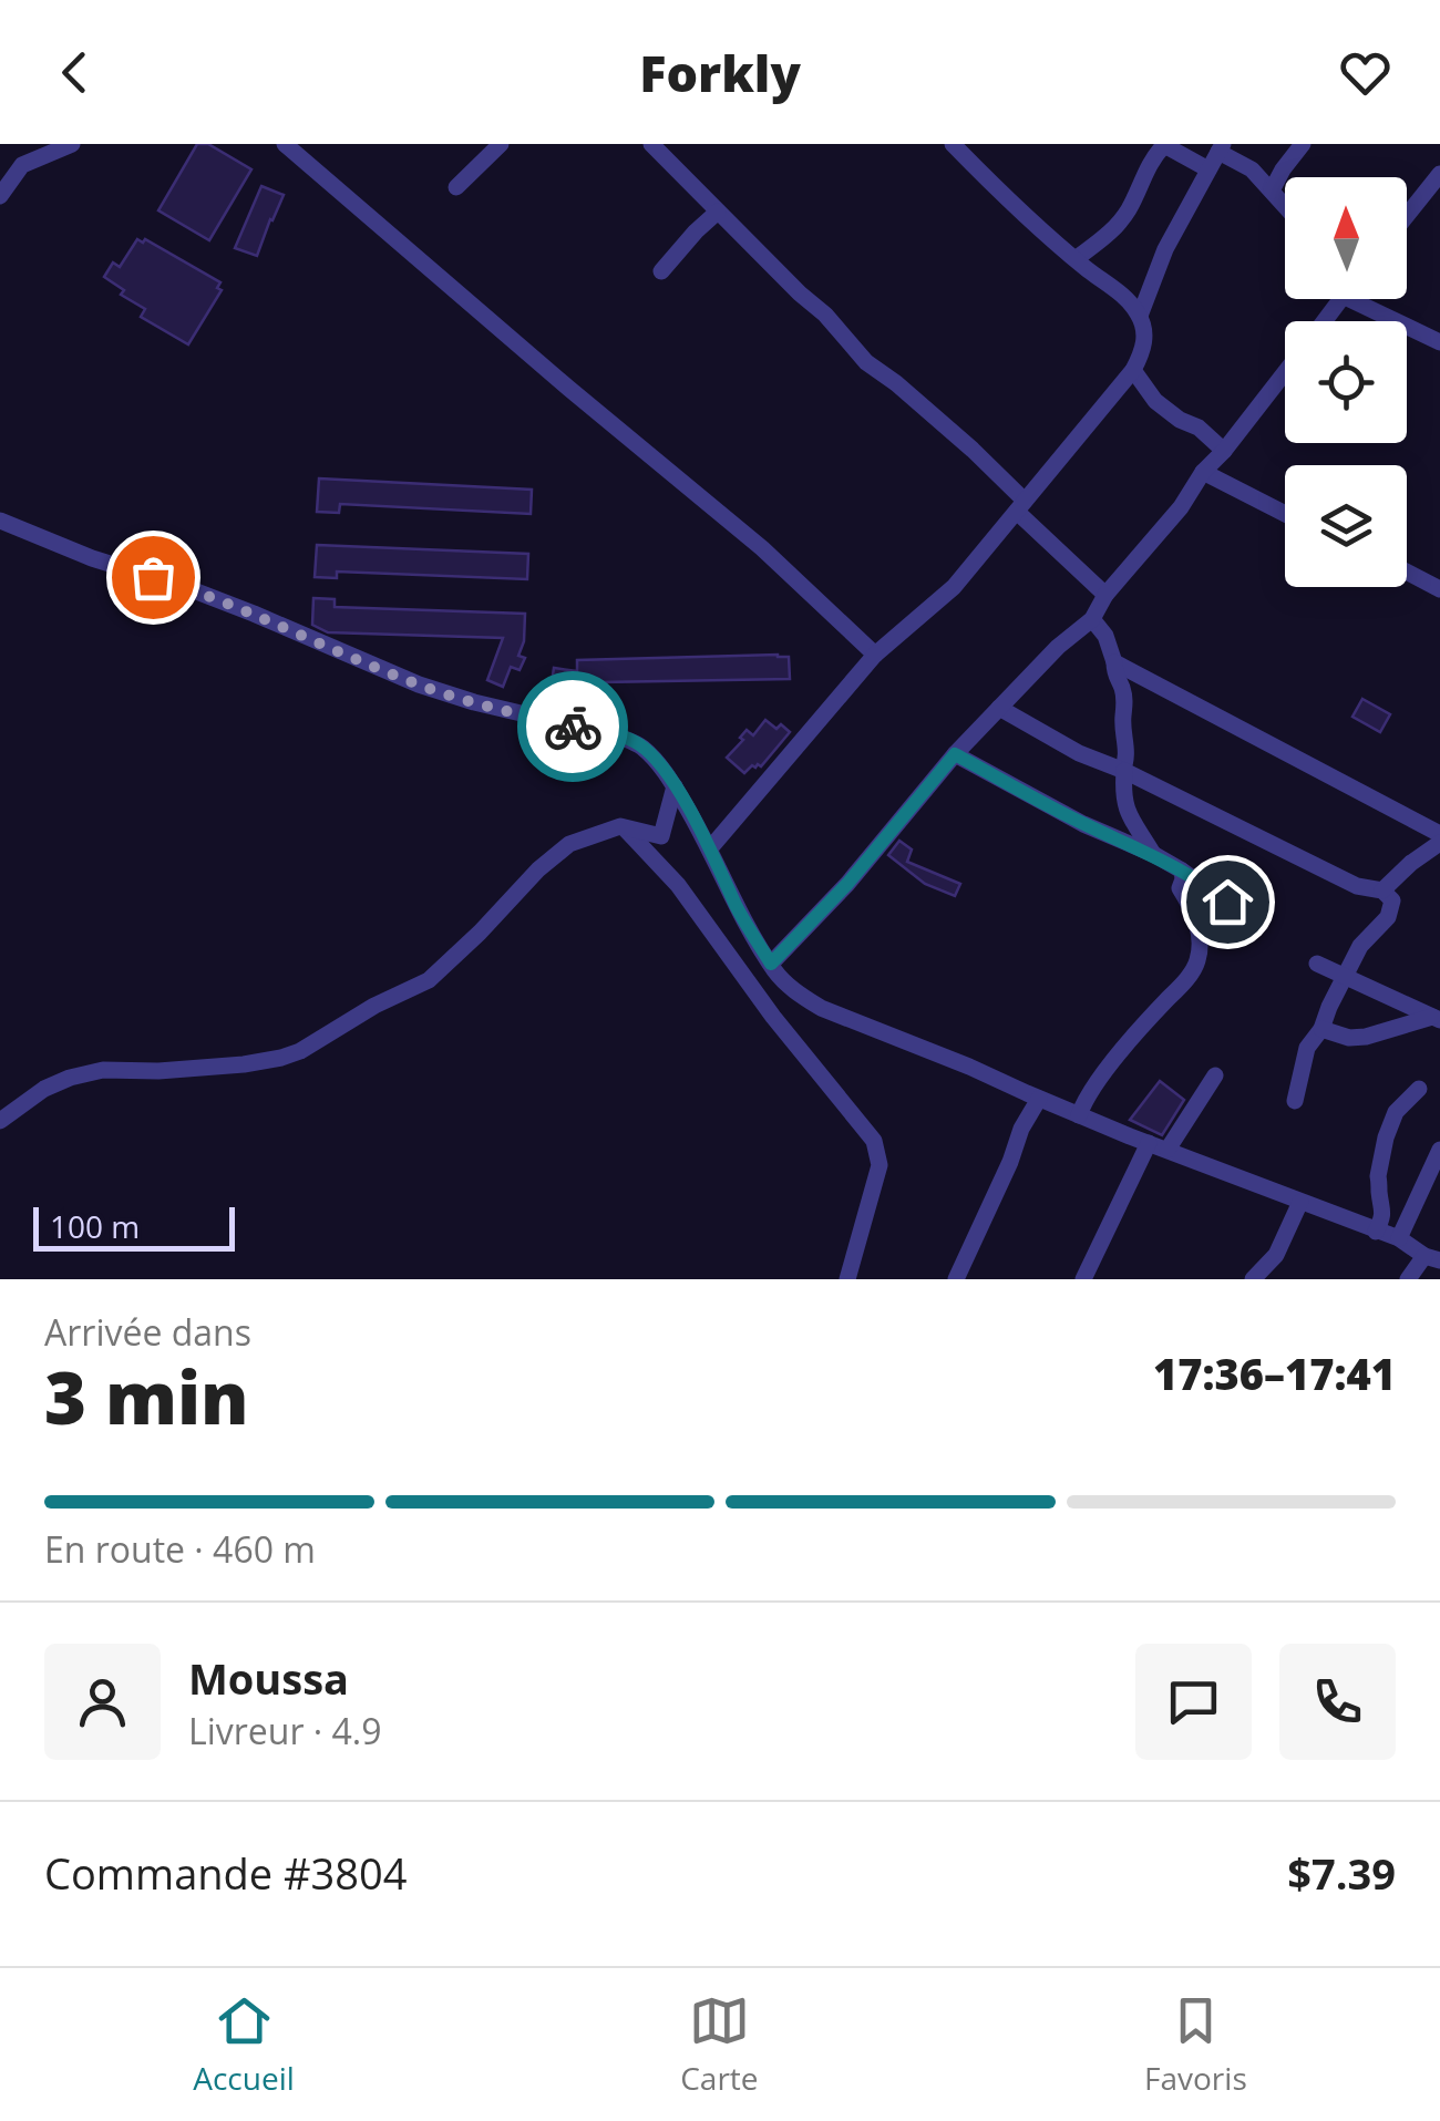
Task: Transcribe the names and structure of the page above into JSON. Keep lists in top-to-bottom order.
{
  "scale_bar": "100 m",
  "north": "top",
  "page": {
    "header": "Forkly",
    "scale": "100 m",
    "heading": ["3 min", "Arrivée dans", "17:36–17:41"],
    "panel": [
      "Moussa",
      "Livreur · 4.9",
      "Commande #3804",
      "$7.39"
    ],
    "bar": "En route · 460 m",
    "tabs": ["Accueil", "Carte", "Favoris"]
  }
}
